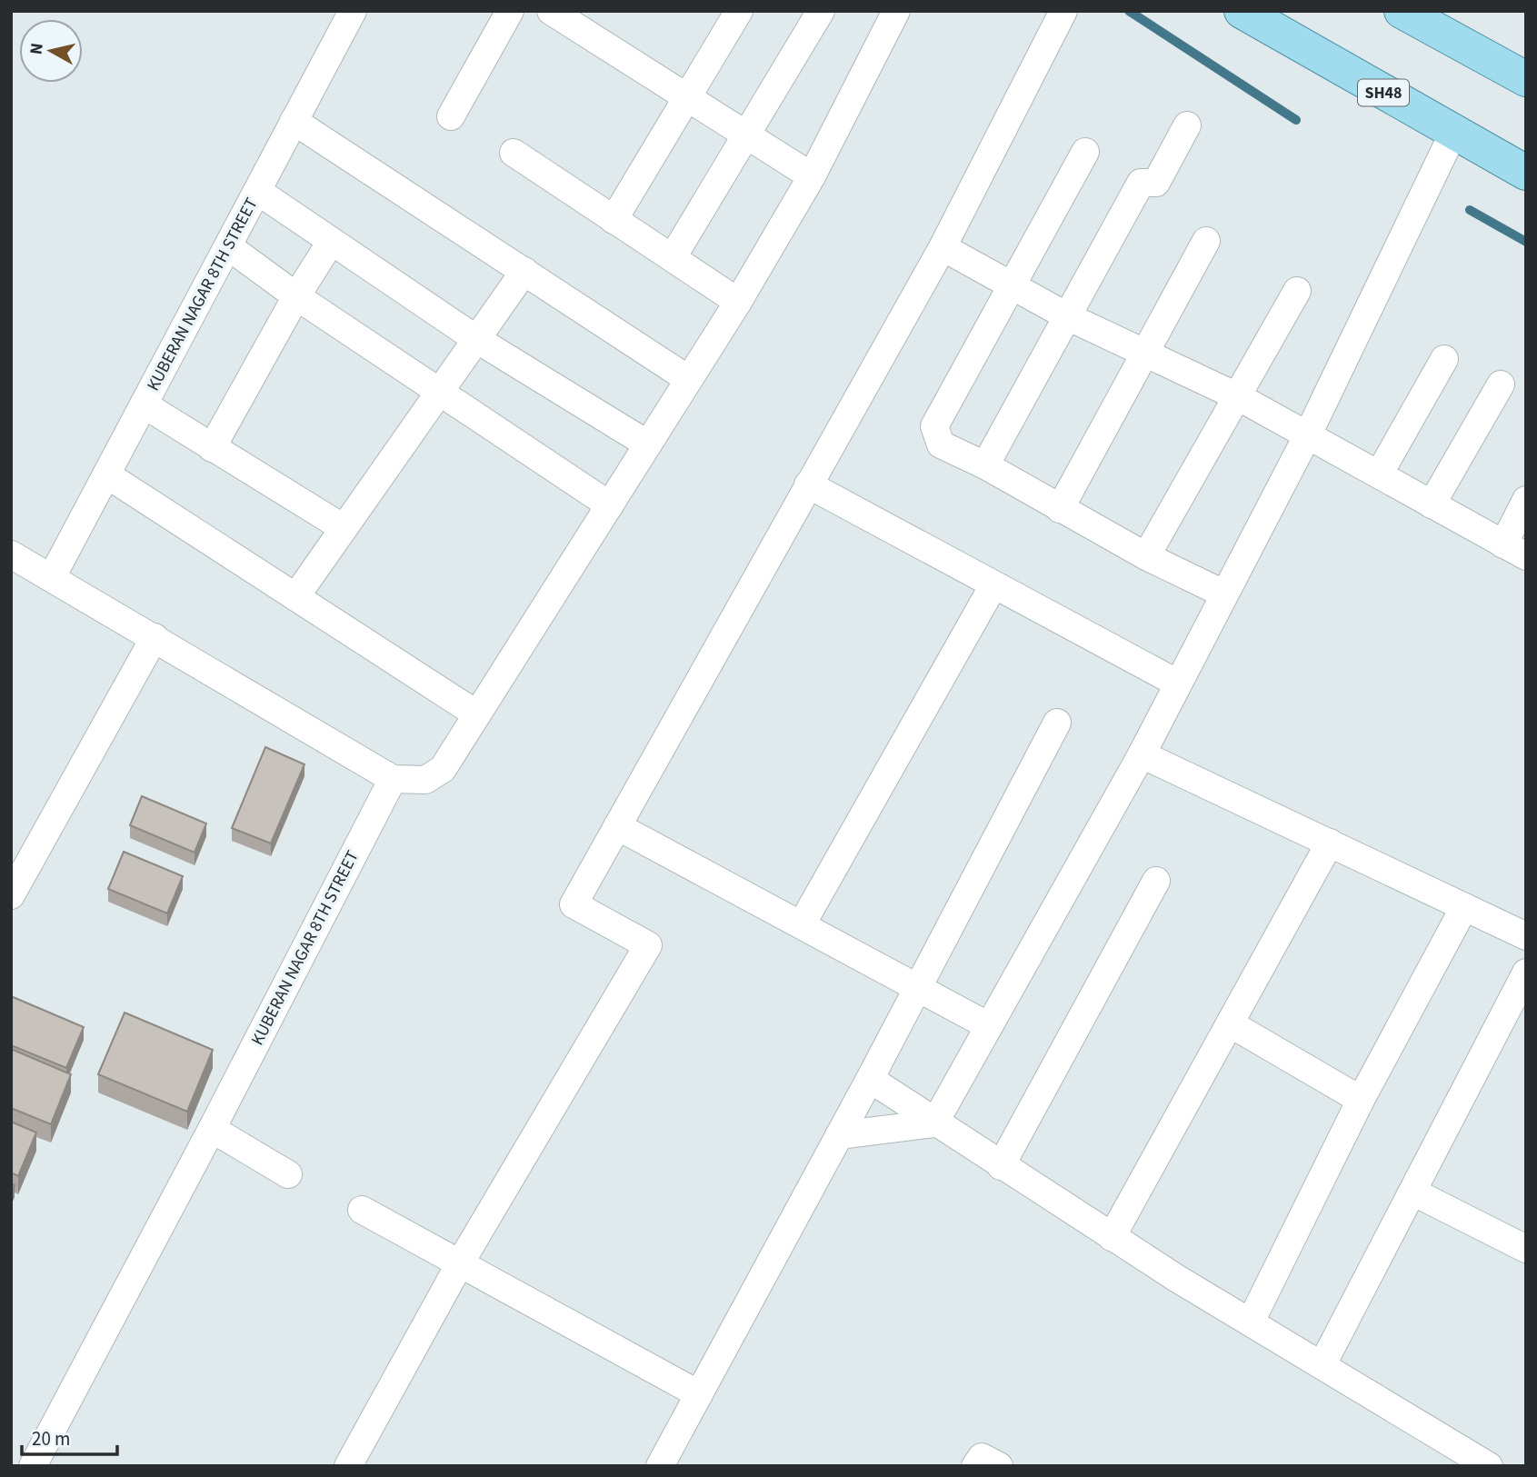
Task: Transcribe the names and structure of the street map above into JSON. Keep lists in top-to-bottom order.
{
  "streets": {
    "main road": ["SH48"],
    "street": ["KUBERAN NAGAR 8TH STREET"]
  },
  "scale_bar": "20 m",
  "north": "left"
}
